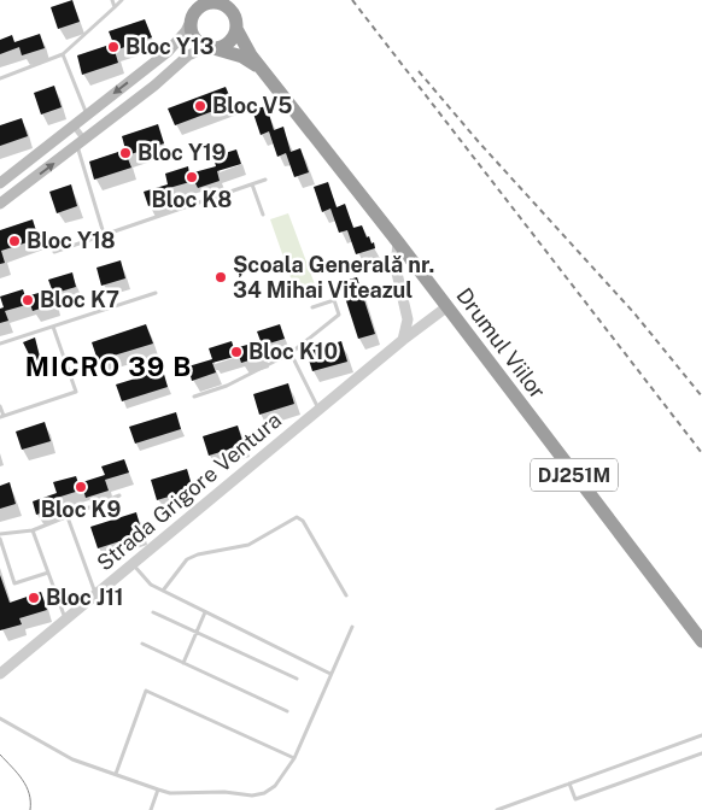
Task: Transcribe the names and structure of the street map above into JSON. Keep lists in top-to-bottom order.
{
  "streets": {
    "highway": ["Drumul Viilor", "DJ251M"],
    "street": ["Strada Grigore Ventura"]
  },
  "crossings": [
    ["Drumul Viilor", "DJ251M"],
    ["Drumul Viilor", "Strada Grigore Ventura"]
  ],
  "districts": ["MICRO 39 B"],
  "places": [
    "Bloc Y13",
    "Bloc V5",
    "Bloc Y19",
    "Bloc K8",
    "Bloc Y18",
    "Școala Generală nr. 34 Mihai Viteazul",
    "Bloc K7",
    "Bloc K10",
    "Bloc K9",
    "Bloc J11"
  ]
}
